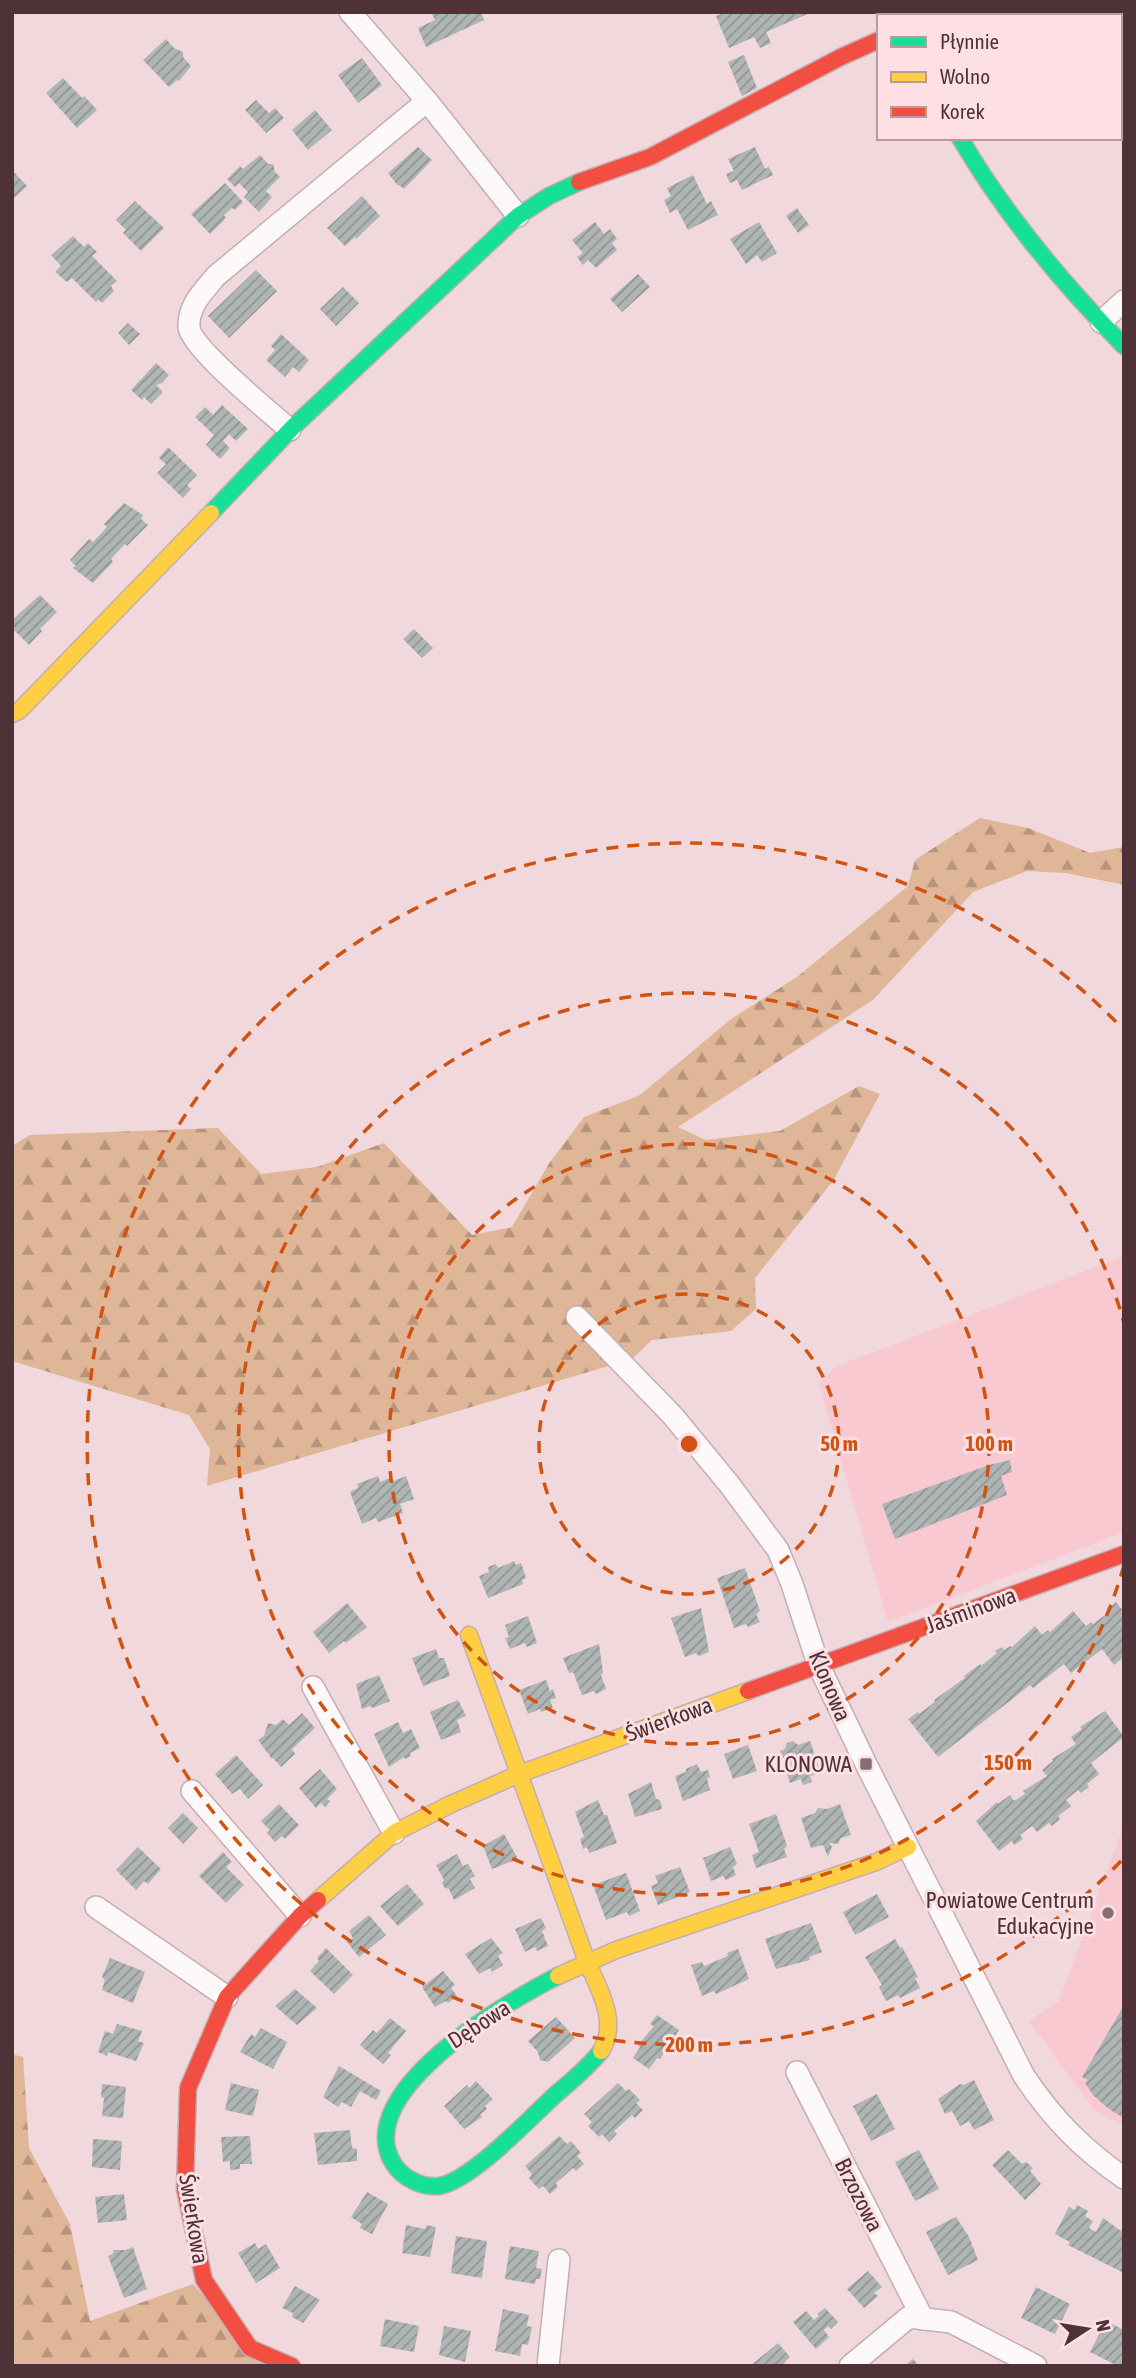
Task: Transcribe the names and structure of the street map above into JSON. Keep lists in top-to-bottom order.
{
  "streets": {
    "street": [
      "Jaśminowa",
      "Klonowa",
      "Świerkowa",
      "Dębowa",
      "Brzozowa"
    ]
  },
  "crossings": [
    ["Jaśminowa", "Klonowa"],
    ["Jaśminowa", "Świerkowa"],
    ["Klonowa", "Świerkowa"],
    ["Klonowa", "Dębowa"]
  ],
  "places": {
    "transit": ["KLONOWA"],
    "other": ["Powiatowe Centrum Edukacyjne"]
  },
  "legend": ["Płynnie", "Wolno", "Korek"],
  "north": "right",
  "rings": [
    "50 m",
    "100 m",
    "150 m",
    "200 m"
  ]
}
